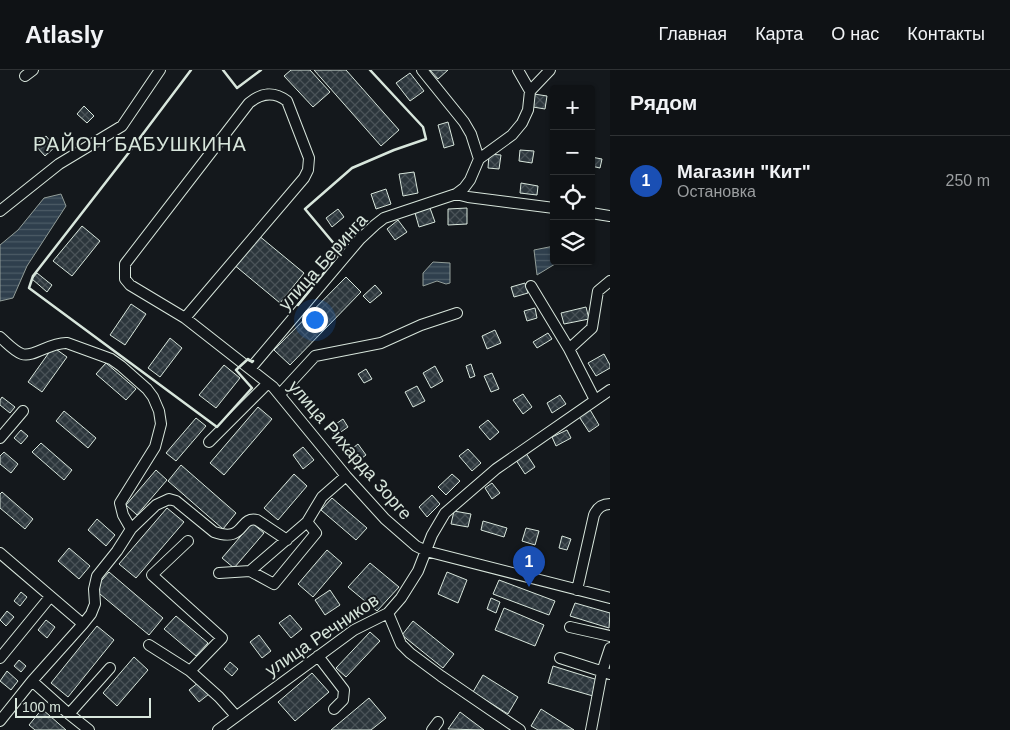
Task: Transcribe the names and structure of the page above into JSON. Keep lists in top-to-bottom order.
{
  "streets": {
    "street": ["улица Беринга", "улица Рихарда Зорге", "улица Речников"]
  },
  "crossings": [
    ["улица Беринга", "улица Рихарда Зорге"],
    ["улица Рихарда Зорге", "улица Речников"]
  ],
  "districts": ["РАЙОН БАБУШКИНА"],
  "scale_bar": "100 m",
  "page": {
    "header": "Atlasly",
    "nav": [
      "Главная",
      "Карта",
      "О нас",
      "Контакты"
    ],
    "heading": "Рядом",
    "map_buttons": ["+", "−"],
    "list": [
      {
        "mark": "1",
        "name": "Магазин \"Кит\"",
        "note": "Остановка",
        "value": "250 m"
      }
    ],
    "pins": "1",
    "scale": "100 m"
  }
}
